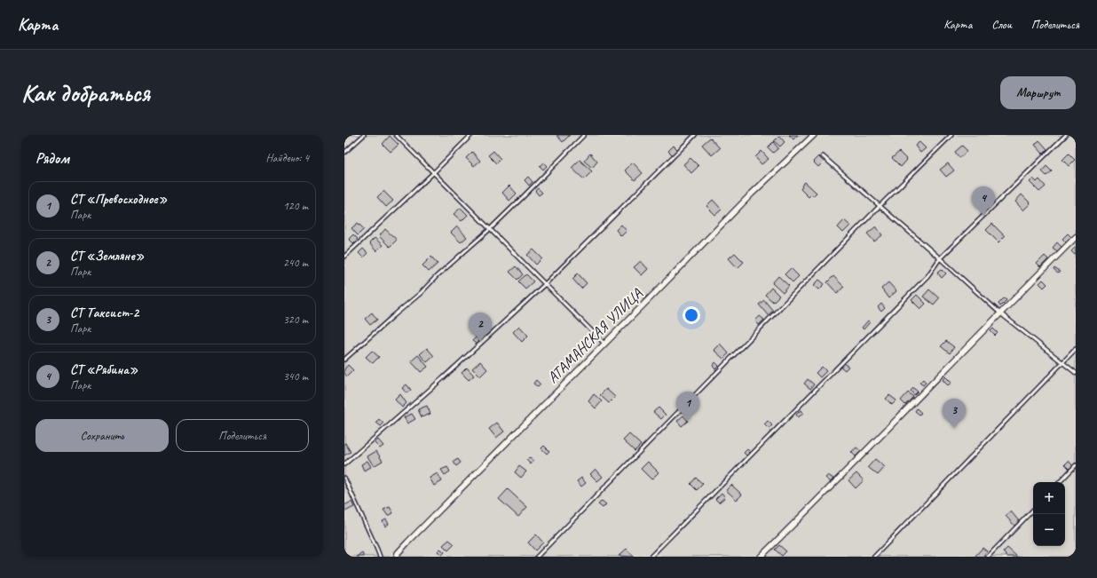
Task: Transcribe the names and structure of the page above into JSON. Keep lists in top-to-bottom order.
{
  "streets": {
    "street": ["АТАМАНСКАЯ УЛИЦА"]
  },
  "page": {
    "header": "Карта",
    "nav": ["Карта", "Слои", "Поделиться"],
    "buttons": [
      "Маршрут",
      ["Сохранить", "Поделиться"]
    ],
    "title": "Как добраться",
    "heading": ["Рядом", "Найдено: 4"],
    "list": [
      {
        "mark": "1",
        "name": "СТ «Превосходное»",
        "note": "Парк",
        "value": "120 m"
      },
      {
        "mark": "2",
        "name": "СТ «Земляне»",
        "note": "Парк",
        "value": "240 m"
      },
      {
        "mark": "3",
        "name": "СТ Таксист-2",
        "note": "Парк",
        "value": "320 m"
      },
      {
        "mark": "4",
        "name": "СТ «Рябина»",
        "note": "Парк",
        "value": "340 m"
      }
    ],
    "pins": [
      "4",
      "2",
      "1",
      "3"
    ],
    "map_buttons": ["+", "−"]
  }
}
